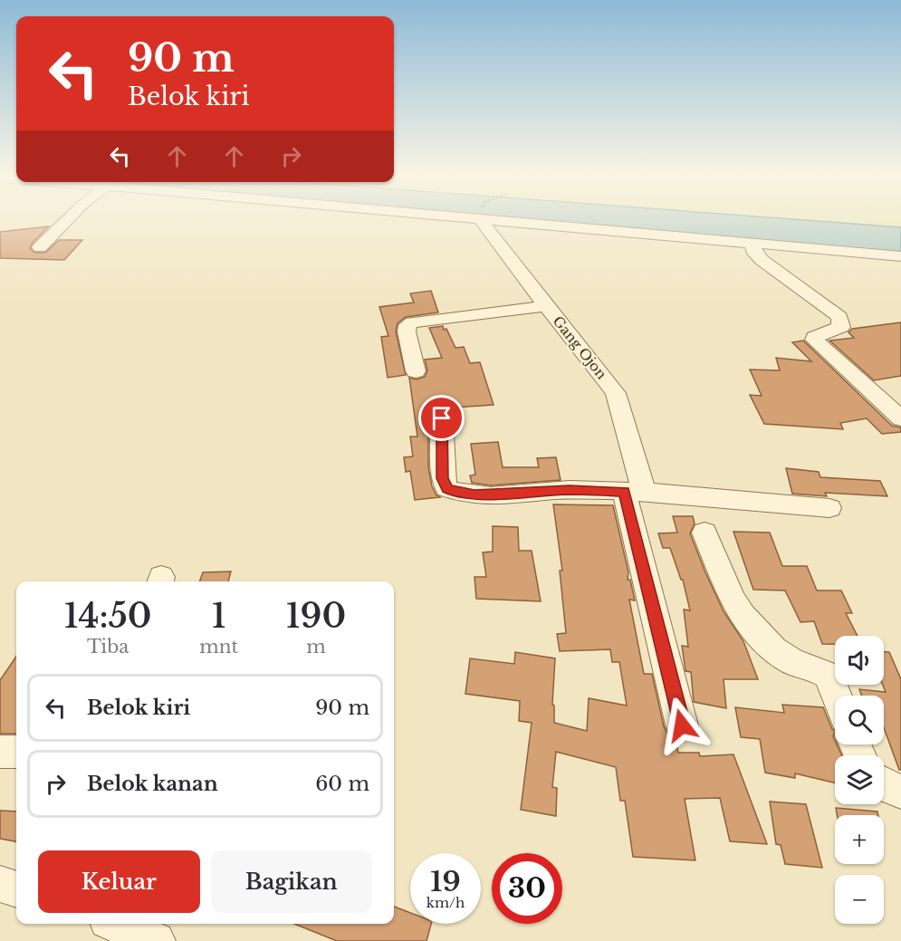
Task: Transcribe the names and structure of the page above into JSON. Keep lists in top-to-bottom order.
{
  "streets": {
    "street": ["Gang Ojon"]
  },
  "page": {
    "turn": ["90 m", "Belok kiri"],
    "eta": [
      "14:50",
      "Tiba",
      "1",
      "mnt",
      "190",
      "m"
    ],
    "map_buttons": ["+", "−"],
    "list": [
      {
        "name": "Belok kiri",
        "value": "90 m"
      },
      {
        "name": "Belok kanan",
        "value": "60 m"
      }
    ],
    "buttons": ["Keluar", "Bagikan"],
    "speed": "19 km/h",
    "limit": "30"
  }
}
